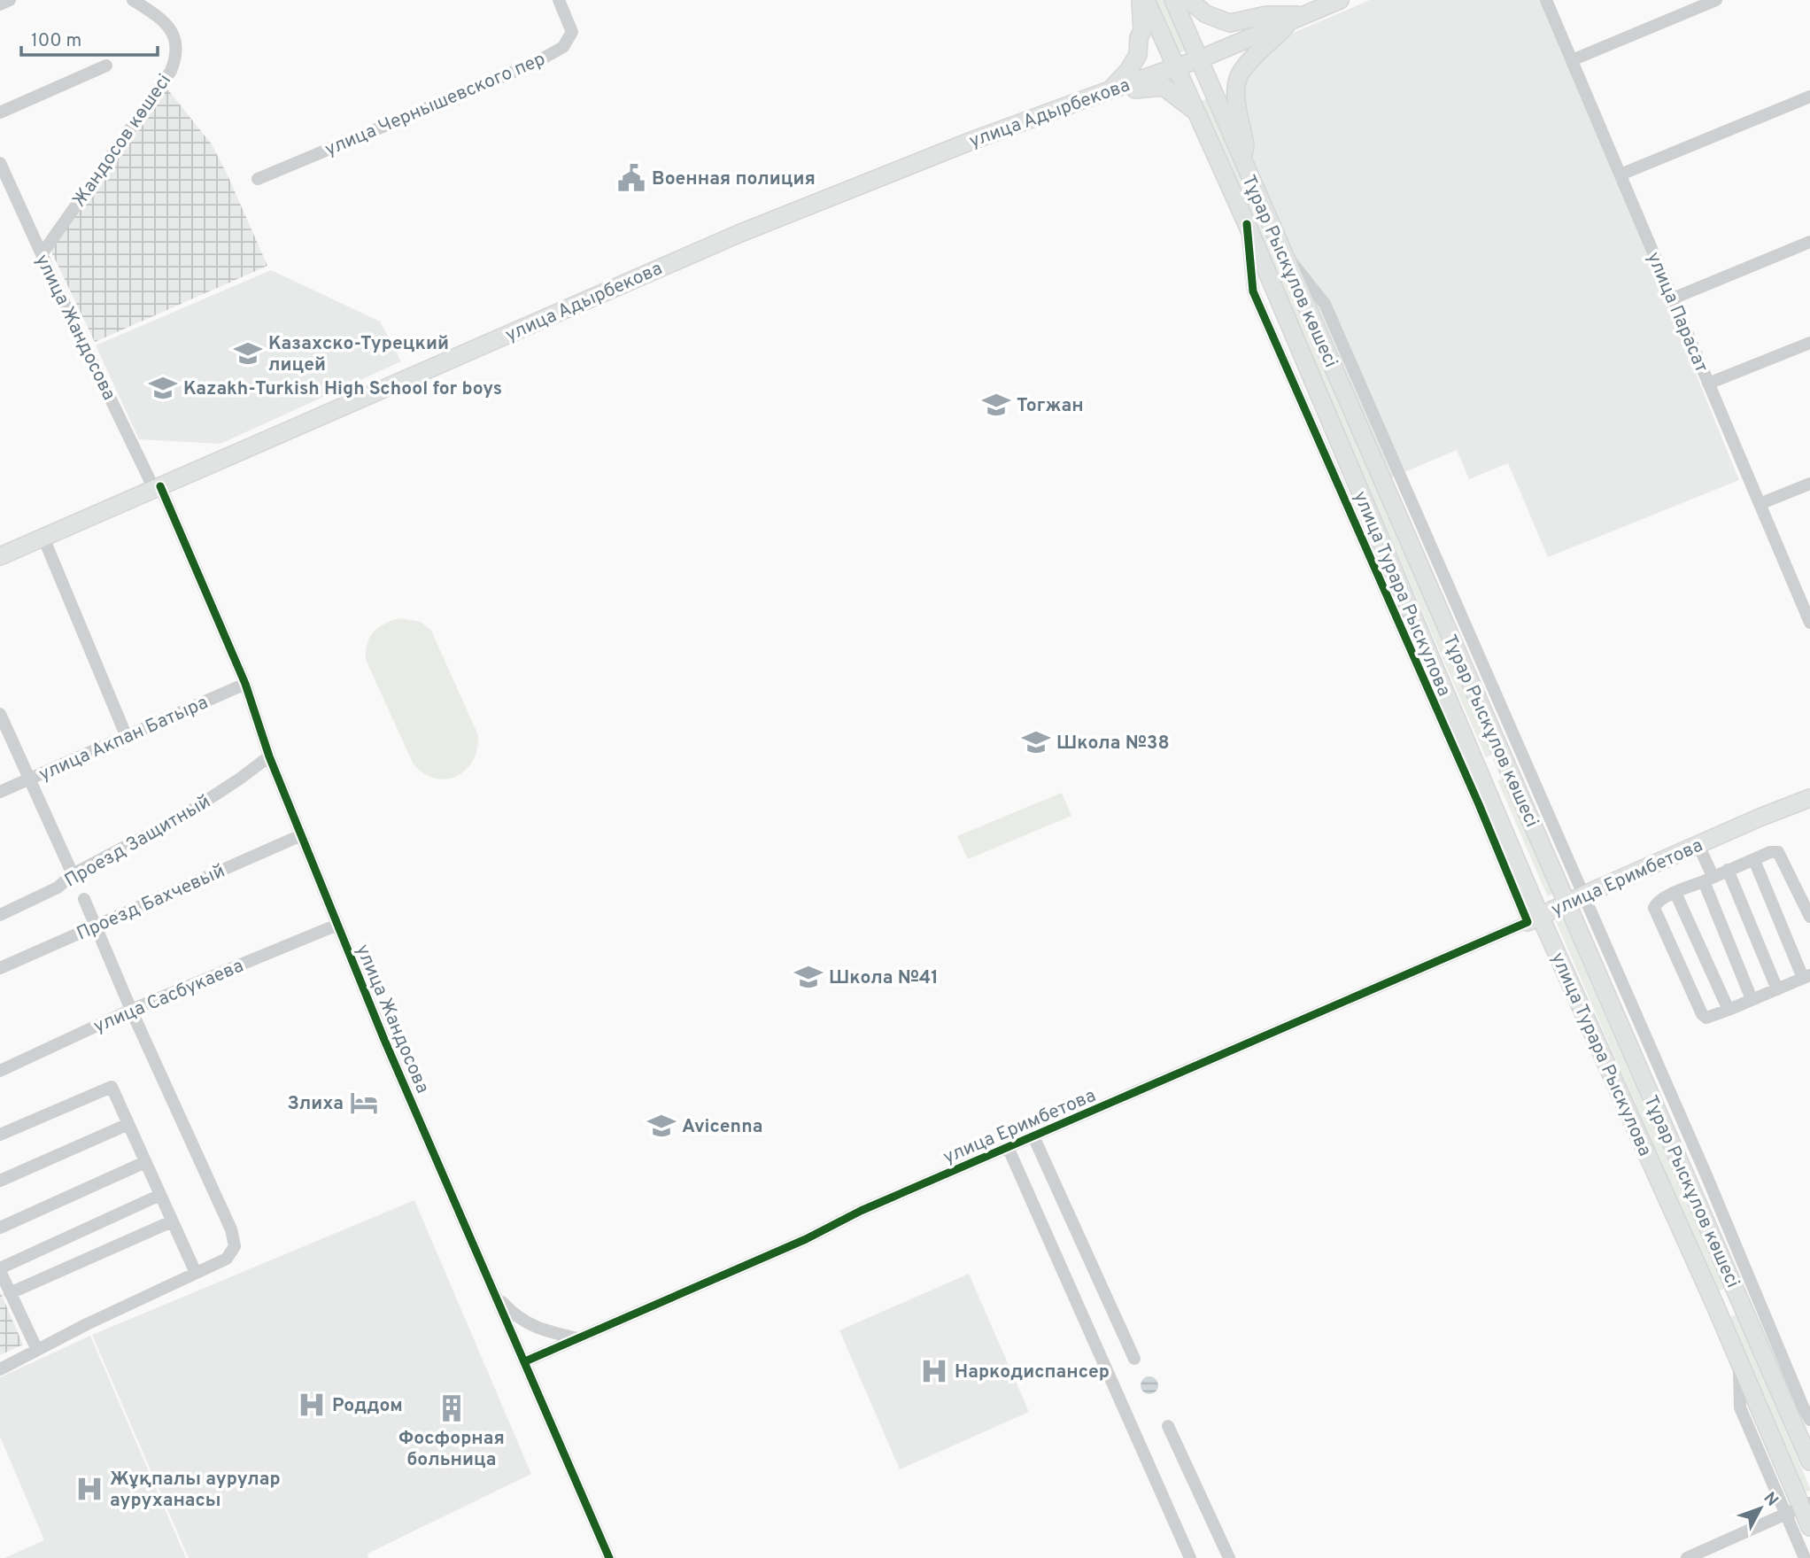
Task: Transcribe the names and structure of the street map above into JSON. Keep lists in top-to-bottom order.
{
  "streets": {
    "main road": [
      "улица Адырбекова",
      "Тұрар Рыскұлов көшесі",
      "улица Турара Рыскулова",
      "улица Еримбетова"
    ],
    "street": [
      "улица Чернышевского пер",
      "Жандосов көшесі",
      "улица Парасат",
      "улица Жандосова",
      "улица Акпан Батыра",
      "Проезд Защитный",
      "Проезд Бахчевый",
      "улица Сасбукаева"
    ]
  },
  "crossings": [
    ["улица Адырбекова", "Тұрар Рыскұлов көшесі"],
    ["улица Адырбекова", "улица Жандосова"],
    ["улица Адырбекова", "улица Турара Рыскулова"],
    ["Жандосов көшесі", "улица Жандосова"],
    ["Тұрар Рыскұлов көшесі", "улица Еримбетова"],
    ["улица Жандосова", "улица Акпан Батыра"],
    ["улица Жандосова", "Проезд Защитный"],
    ["улица Жандосова", "улица Еримбетова"],
    ["улица Жандосова", "Проезд Бахчевый"],
    ["улица Жандосова", "улица Сасбукаева"],
    ["улица Турара Рыскулова", "улица Еримбетова"]
  ],
  "places": {
    "public building": ["Военная полиция"],
    "school or university": [
      "Казахско-Турецкий лицей",
      "Kazakh-Turkish High School for boys",
      "Тогжан",
      "Школа №38",
      "Школа №41",
      "Avicenna"
    ],
    "hotel": ["Злиха"],
    "hospital": ["Наркодиспансер", "Роддом", "Жұқпалы аурулар ауруханасы"],
    "building": ["Фосфорная больница"]
  },
  "scale_bar": "100 m",
  "north": "top right"
}
